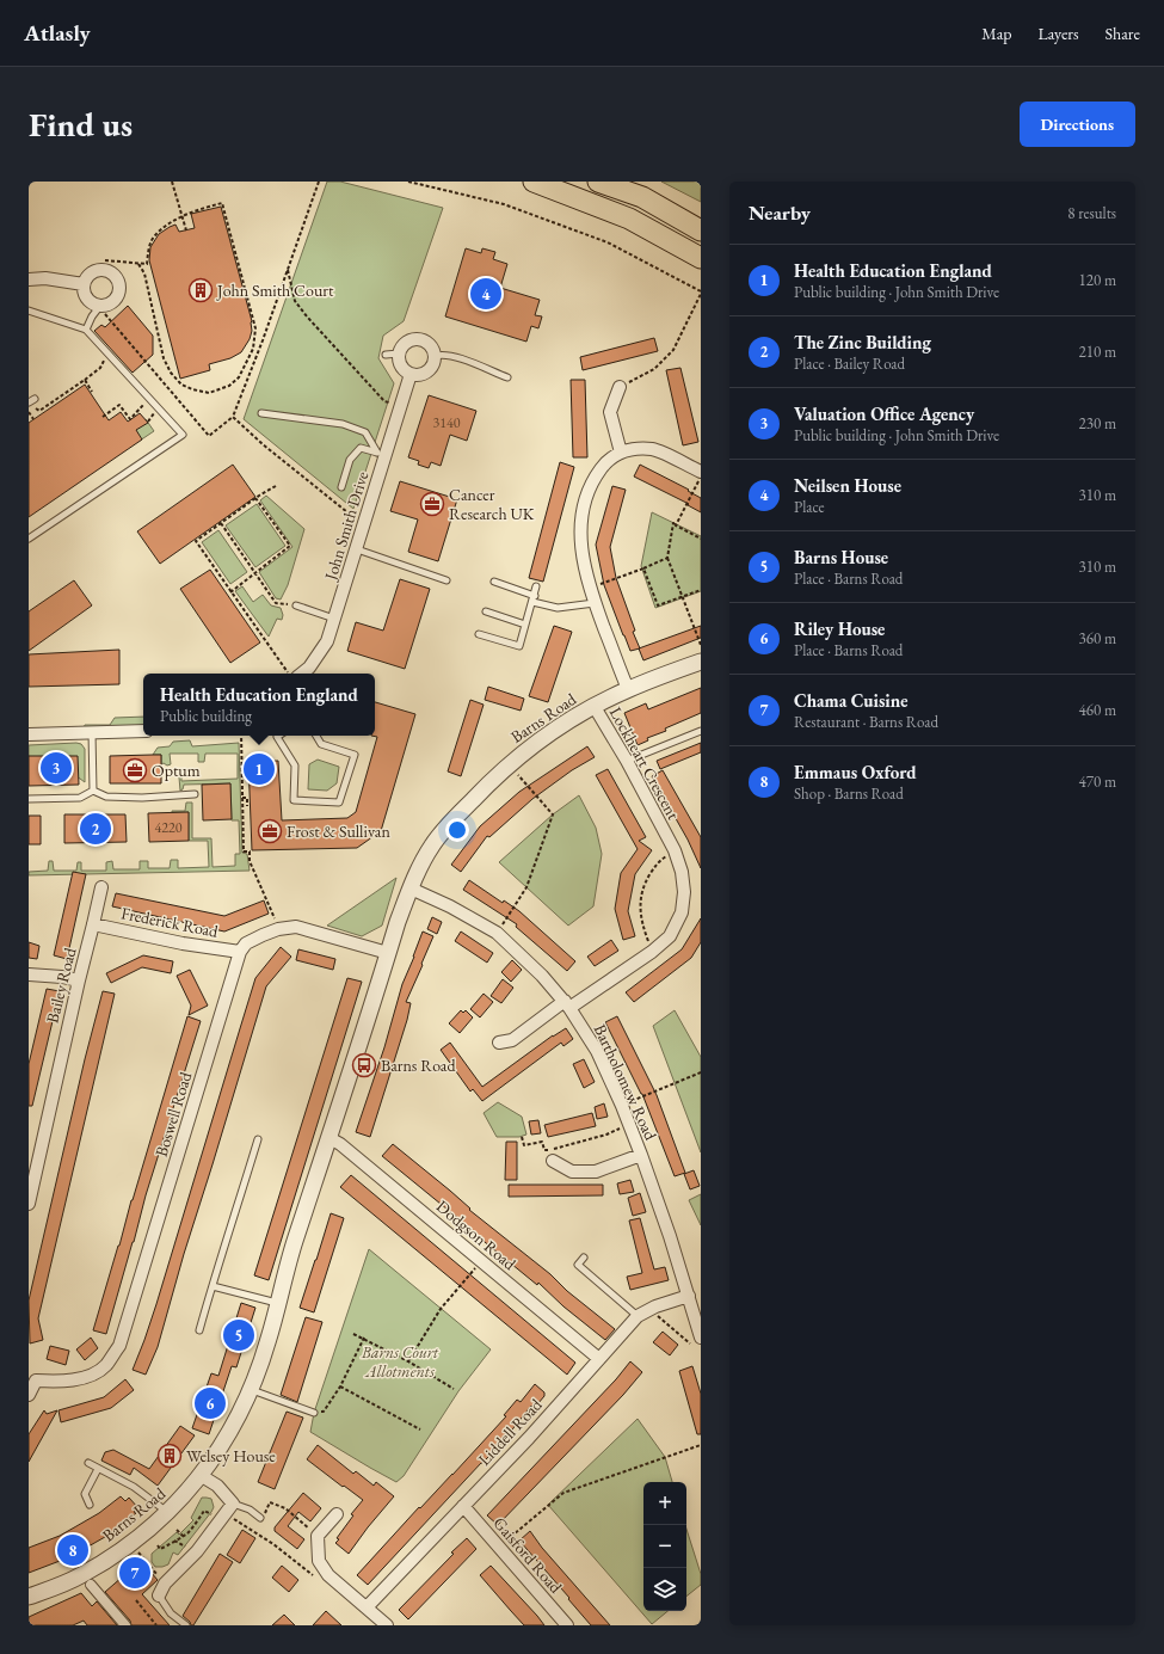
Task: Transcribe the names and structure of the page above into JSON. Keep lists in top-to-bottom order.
{
  "streets": {
    "street": [
      "John Smith Drive",
      "Barns Road",
      "Lockheart Crescent",
      "Frederick Road",
      "Bailey Road",
      "Bartholomew Road",
      "Boswell Road",
      "Dodgson Road",
      "Liddell Road",
      "Gaisford Road"
    ]
  },
  "crossings": [
    ["Barns Road", "Lockheart Crescent"],
    ["Barns Road", "Bartholomew Road"],
    ["Barns Road", "Dodgson Road"],
    ["Lockheart Crescent", "Bartholomew Road"],
    ["Frederick Road", "Bailey Road"],
    ["Frederick Road", "Boswell Road"],
    ["Bartholomew Road", "Liddell Road"],
    ["Dodgson Road", "Liddell Road"],
    ["Liddell Road", "Gaisford Road"]
  ],
  "parks": ["Barns Court Allotments"],
  "places": {
    "building": ["John Smith Court", "Welsey House"],
    "office": ["Cancer Research UK", "Optum", "Frost & Sullivan"],
    "bus stop": ["Barns Road"]
  },
  "house_numbers": ["3140", "4220"],
  "page": {
    "header": "Atlasly",
    "nav": ["Map", "Layers", "Share"],
    "buttons": "Directions",
    "title": "Find us",
    "heading": ["Nearby", "8 results"],
    "list": [
      {
        "mark": "1",
        "name": "Health Education England",
        "note": "Public building · John Smith Drive",
        "value": "120 m"
      },
      {
        "mark": "2",
        "name": "The Zinc Building",
        "note": "Place · Bailey Road",
        "value": "210 m"
      },
      {
        "mark": "3",
        "name": "Valuation Office Agency",
        "note": "Public building · John Smith Drive",
        "value": "230 m"
      },
      {
        "mark": "4",
        "name": "Neilsen House",
        "note": "Place",
        "value": "310 m"
      },
      {
        "mark": "5",
        "name": "Barns House",
        "note": "Place · Barns Road",
        "value": "310 m"
      },
      {
        "mark": "6",
        "name": "Riley House",
        "note": "Place · Barns Road",
        "value": "360 m"
      },
      {
        "mark": "7",
        "name": "Chama Cuisine",
        "note": "Restaurant · Barns Road",
        "value": "460 m"
      },
      {
        "mark": "8",
        "name": "Emmaus Oxford",
        "note": "Shop · Barns Road",
        "value": "470 m"
      }
    ],
    "pins": [
      "4",
      "3",
      "1",
      "2",
      "5",
      "6",
      "8",
      "7"
    ],
    "popup": ["Health Education England", "Public building"],
    "map_buttons": ["+", "−"]
  }
}
